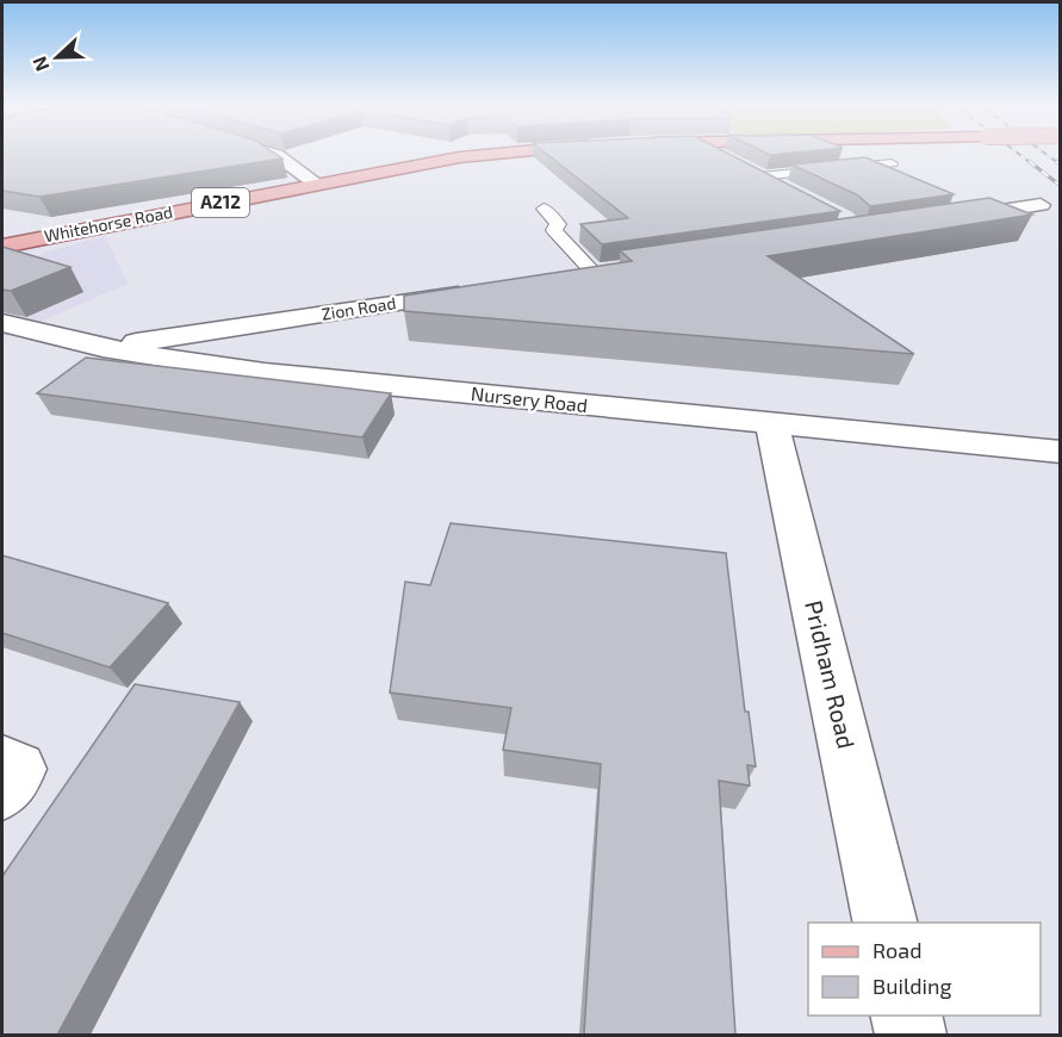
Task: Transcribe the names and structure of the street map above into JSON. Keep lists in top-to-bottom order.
{
  "streets": {
    "main road": ["A212", "Whitehorse Road"],
    "street": ["Zion Road", "Nursery Road", "Pridham Road"]
  },
  "crossings": [
    ["Zion Road", "Nursery Road"],
    ["Nursery Road", "Pridham Road"]
  ],
  "legend": ["Road", "Building"],
  "north": "left"
}
